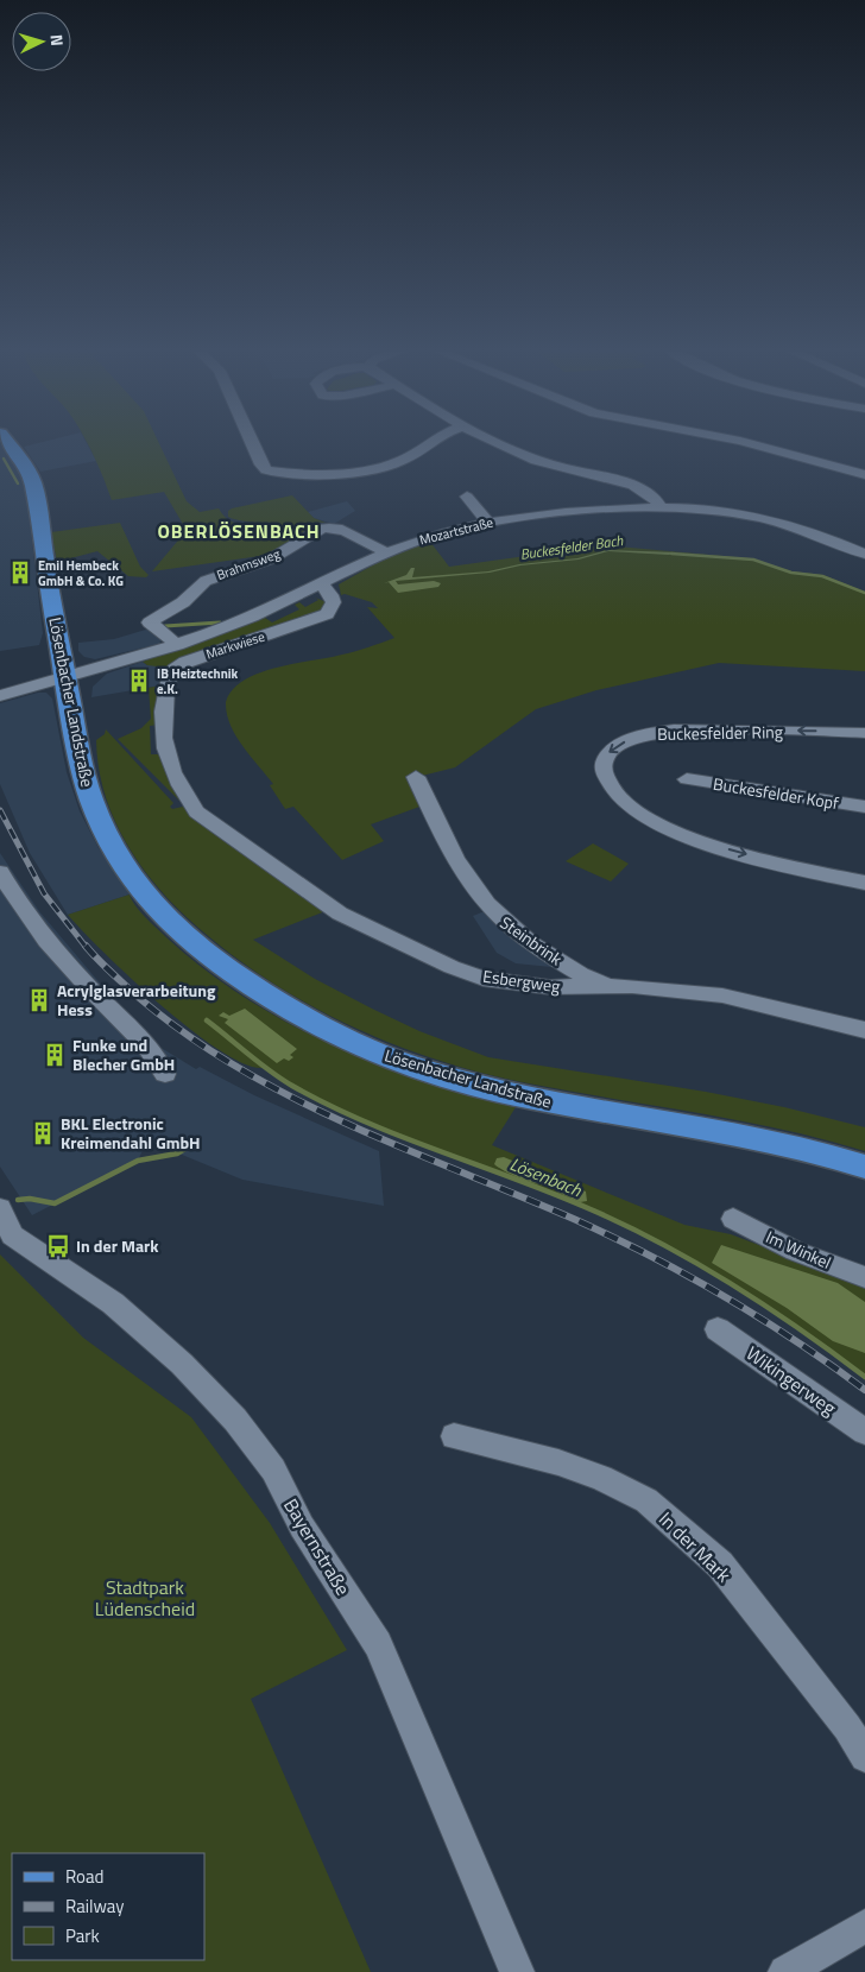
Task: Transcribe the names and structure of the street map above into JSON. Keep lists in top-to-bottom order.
{
  "streets": {
    "main road": ["Lösenbacher Landstraße"],
    "street": [
      "Mozartstraße",
      "Brahmsweg",
      "Markwiese",
      "Buckesfelder Ring",
      "Buckesfelder Kopf",
      "Steinbrink",
      "Esbergweg",
      "Im Winkel",
      "Wikingerweg",
      "Bayernstraße",
      "In der Mark"
    ]
  },
  "crossings": [
    ["Mozartstraße", "Brahmsweg"],
    ["Mozartstraße", "Markwiese"],
    ["Mozartstraße", "Lösenbacher Landstraße"],
    ["Markwiese", "Esbergweg"],
    ["Steinbrink", "Esbergweg"]
  ],
  "districts": ["OBERLÖSENBACH"],
  "water": ["Buckesfelder Bach", "Lösenbach"],
  "parks": ["Stadtpark Lüdenscheid"],
  "places": {
    "building": [
      "Emil Hembeck GmbH & Co. KG",
      "IB Heiztechnik e.K.",
      "Acrylglasverarbeitung Hess",
      "Funke und Blecher GmbH",
      "BKL Electronic Kreimendahl GmbH"
    ],
    "bus stop": ["In der Mark"]
  },
  "legend": ["Road", "Railway", "Park"],
  "north": "right"
}
